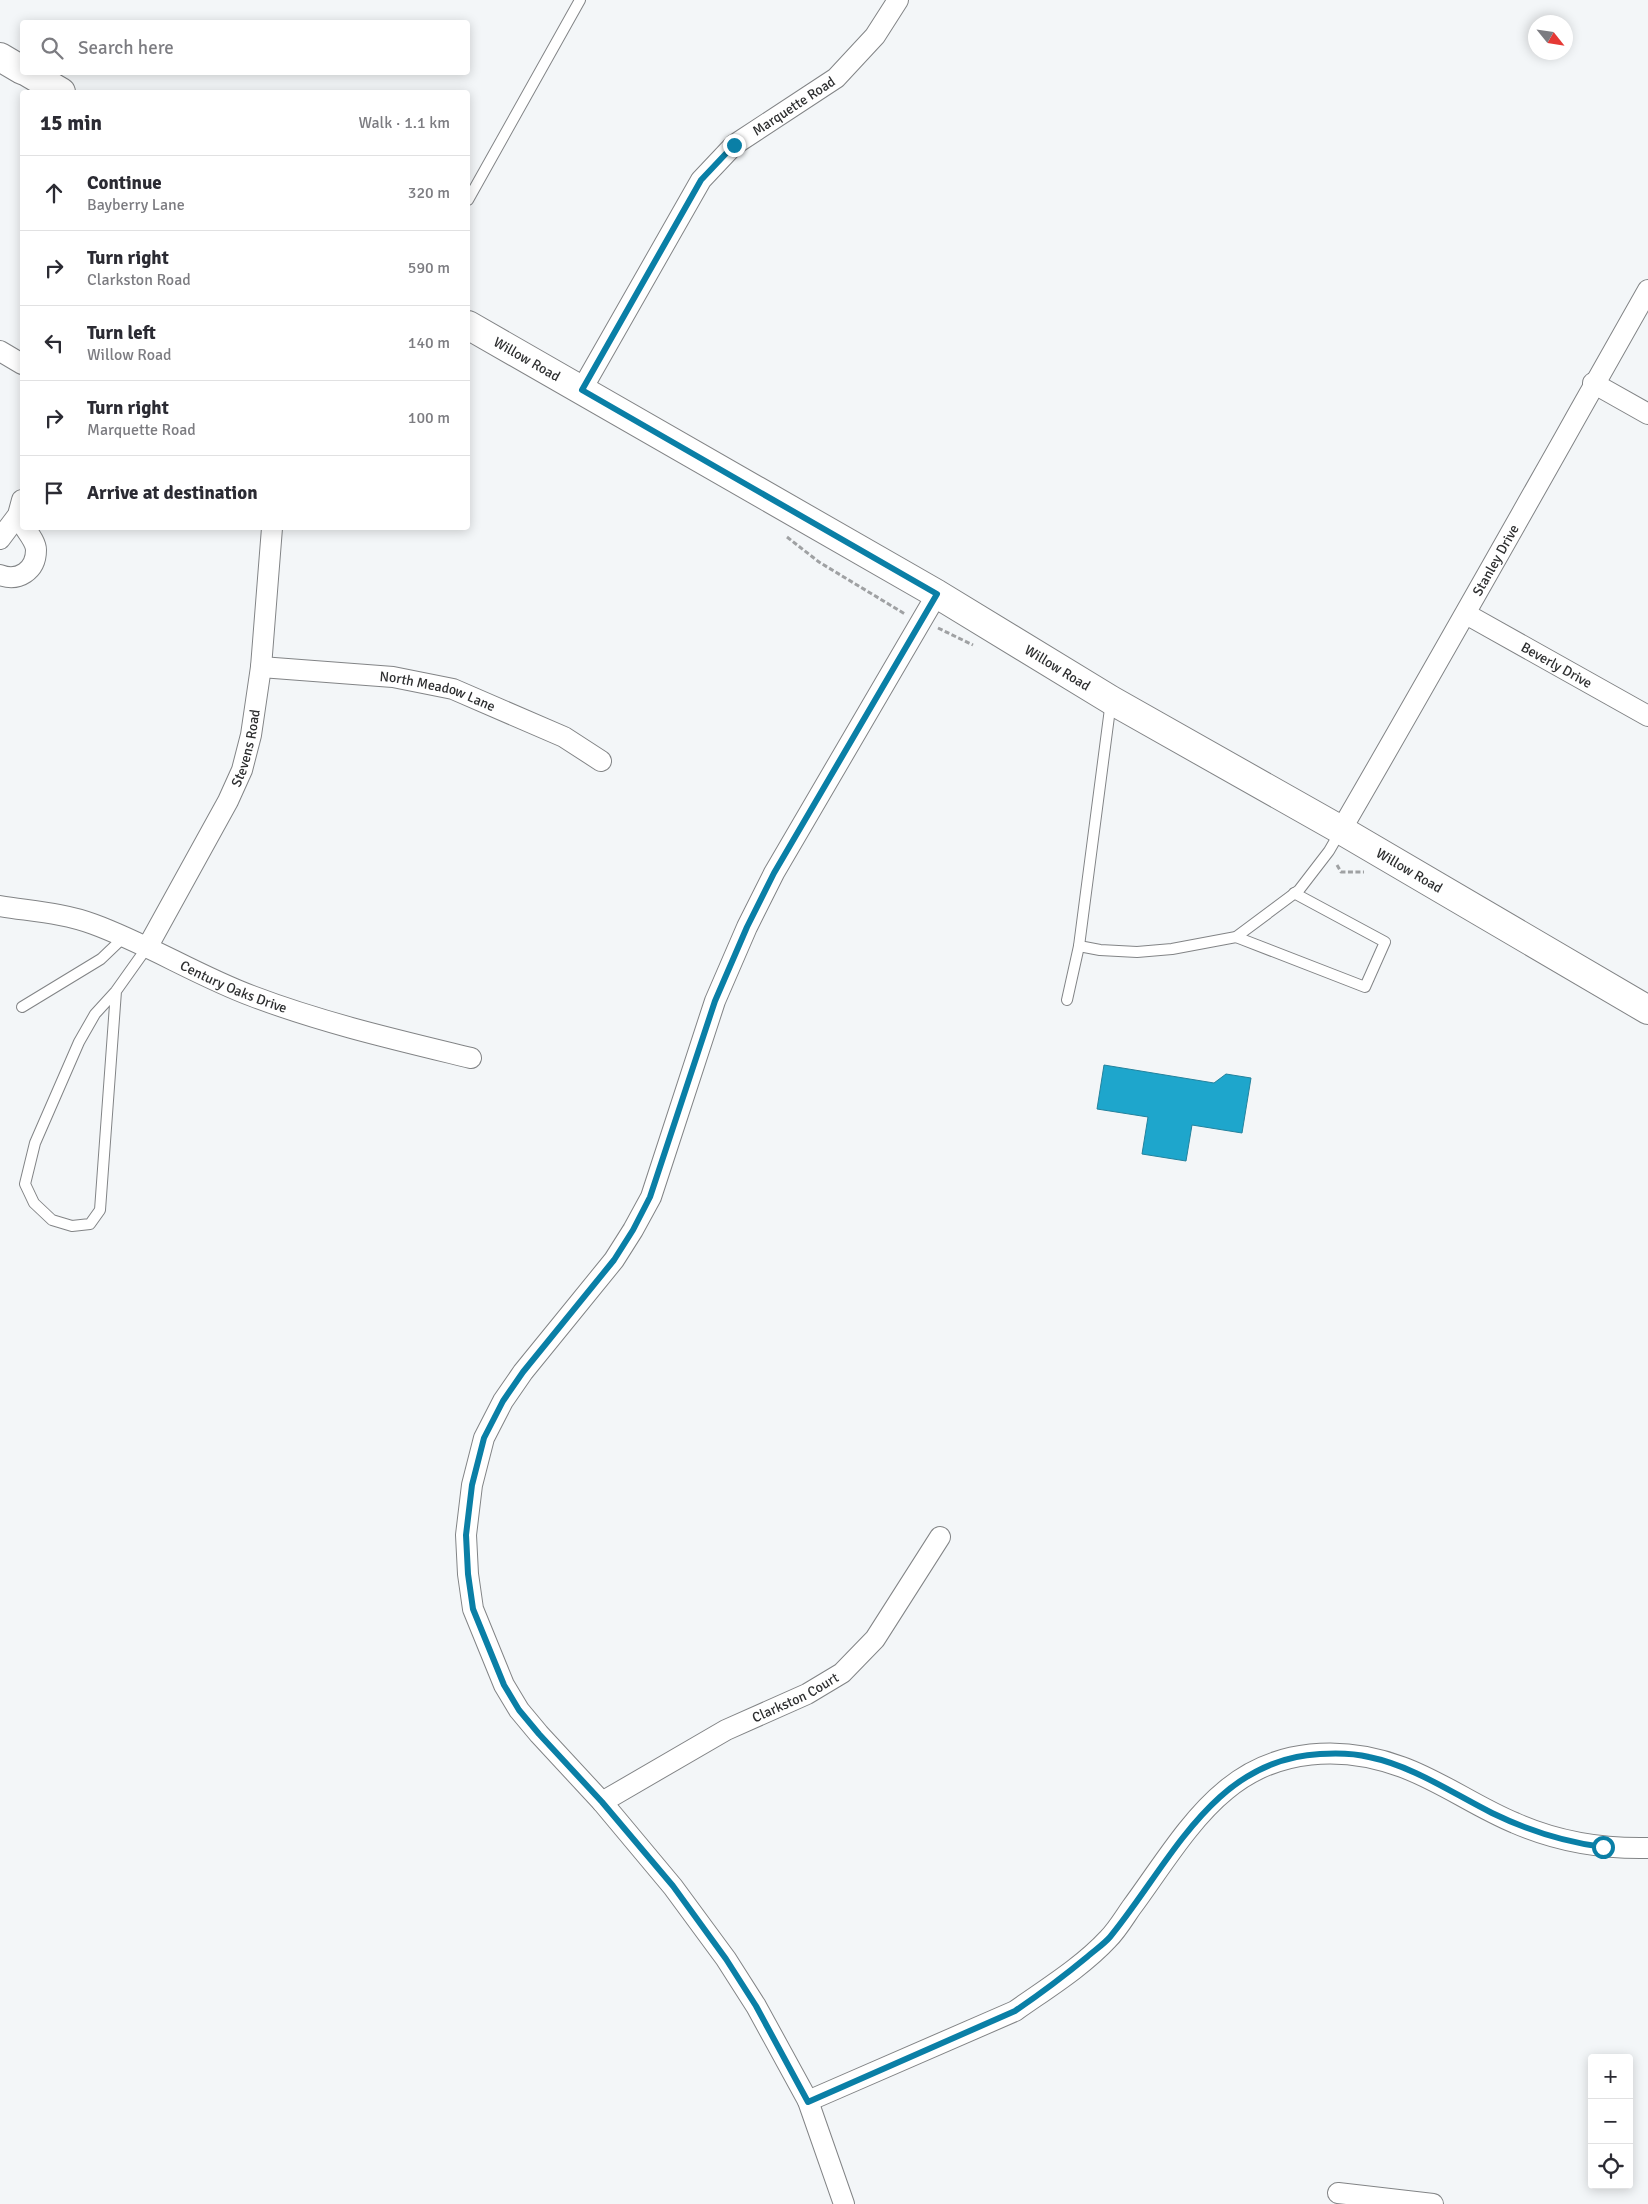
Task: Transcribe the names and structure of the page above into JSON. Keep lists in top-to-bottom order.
{
  "streets": {
    "street": [
      "Marquette Road",
      "Willow Road",
      "Stanley Drive",
      "Beverly Drive",
      "North Meadow Lane",
      "Stevens Road",
      "Century Oaks Drive",
      "Clarkston Court"
    ]
  },
  "crossings": [
    ["Marquette Road", "Willow Road"],
    ["Willow Road", "Stanley Drive"],
    ["Stanley Drive", "Beverly Drive"],
    ["North Meadow Lane", "Stevens Road"],
    ["Stevens Road", "Century Oaks Drive"]
  ],
  "north": "bottom right",
  "page": {
    "search": "Search here",
    "heading": ["15 min", "Walk · 1.1 km"],
    "list": [
      ["Continue", "Bayberry Lane", "320 m"],
      ["Turn right", "Clarkston Road", "590 m"],
      ["Turn left", "Willow Road", "140 m"],
      ["Turn right", "Marquette Road", "100 m"],
      "Arrive at destination"
    ],
    "map_buttons": ["+", "−"]
  }
}
